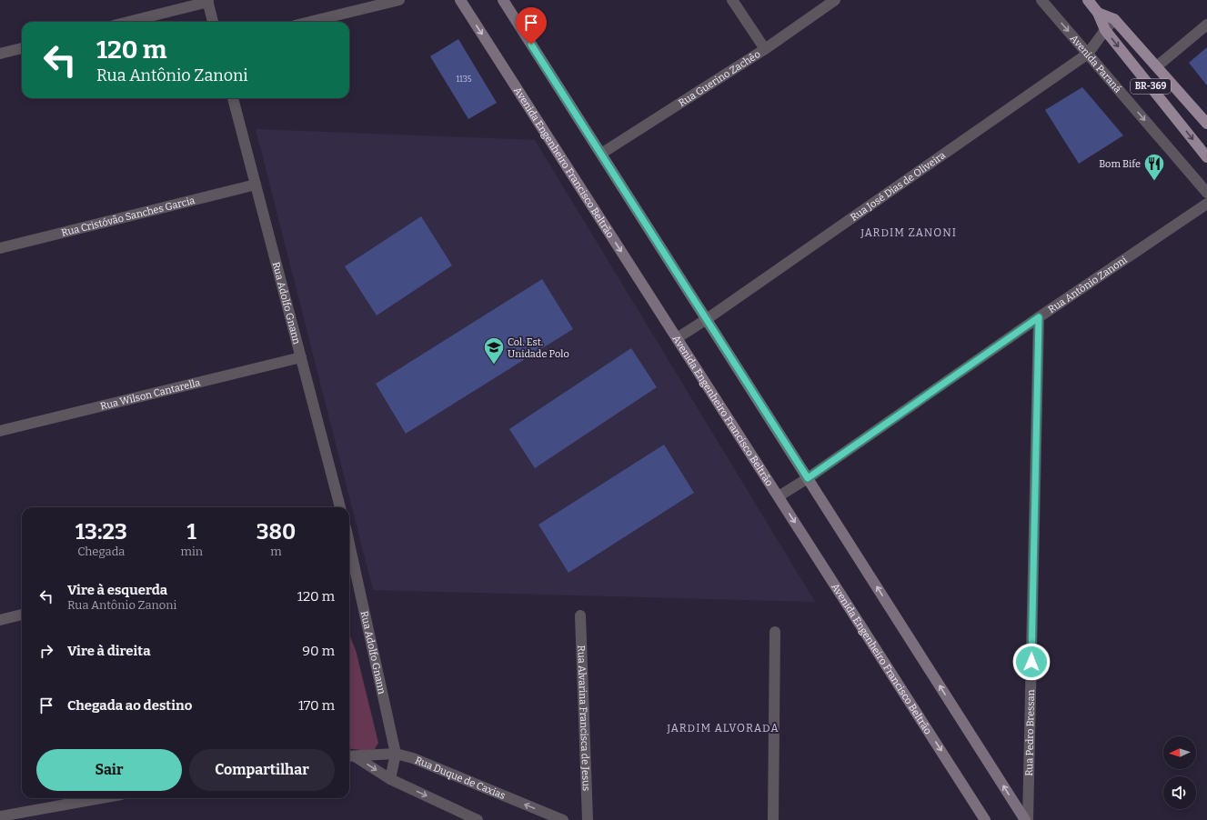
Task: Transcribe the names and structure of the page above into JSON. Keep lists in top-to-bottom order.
{
  "streets": {
    "main road": ["BR-369"],
    "street": [
      "Avenida Paraná",
      "Rua Guerino Zachêo",
      "Avenida Engenheiro Francisco Beltrão",
      "Rua José Dias de Oliveira",
      "Rua Cristóvão Sanches Garcia",
      "Rua Antônio Zanoni",
      "Rua Adolfo Gnann",
      "Rua Wilson Cantarella",
      "Rua Alvarina Francisca de Jesus",
      "Rua Pedro Bressan",
      "Rua Duque de Caxias"
    ]
  },
  "crossings": [
    ["Avenida Paraná", "Rua José Dias de Oliveira"],
    ["BR-369", "Rua José Dias de Oliveira"],
    ["Avenida Engenheiro Francisco Beltrão", "Rua José Dias de Oliveira"],
    ["Avenida Engenheiro Francisco Beltrão", "Rua Antônio Zanoni"],
    ["Rua Cristóvão Sanches Garcia", "Rua Adolfo Gnann"],
    ["Rua Antônio Zanoni", "Rua Pedro Bressan"],
    ["Rua Adolfo Gnann", "Rua Wilson Cantarella"],
    ["Rua Adolfo Gnann", "Rua Duque de Caxias"]
  ],
  "one_way": ["Avenida Paraná"],
  "districts": ["JARDIM ZANONI", "JARDIM ALVORADA"],
  "places": {
    "restaurant": ["Bom Bife"],
    "school or university": ["Col. Est. Unidade Polo"]
  },
  "house_numbers": ["1135"],
  "north": "left",
  "page": {
    "turn": ["120 m", "Rua Antônio Zanoni"],
    "eta": [
      "13:23",
      "Chegada",
      "1",
      "min",
      "380",
      "m"
    ],
    "list": [
      {
        "name": "Vire à esquerda",
        "note": "Rua Antônio Zanoni",
        "value": "120 m"
      },
      {
        "name": "Vire à direita",
        "value": "90 m"
      },
      {
        "name": "Chegada ao destino",
        "value": "170 m"
      }
    ],
    "buttons": ["Sair", "Compartilhar"]
  }
}
